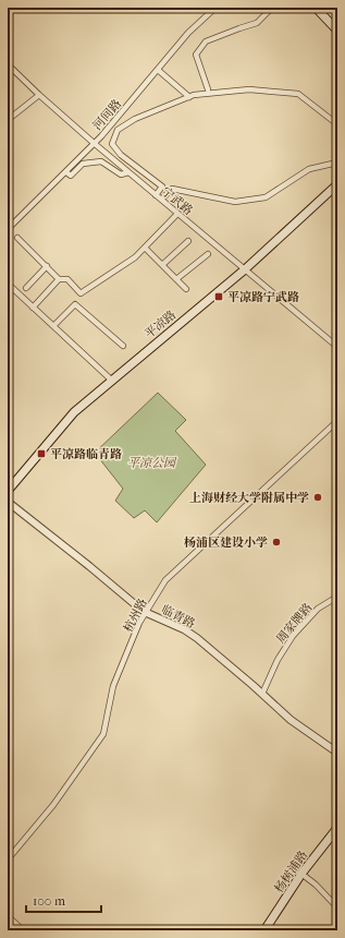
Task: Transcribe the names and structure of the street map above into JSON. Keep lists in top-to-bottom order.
{
  "streets": {
    "main road": ["平凉路", "杨树浦路"],
    "street": [
      "河间路",
      "宁武路",
      "杭州路",
      "临青路",
      "周家牌路"
    ]
  },
  "crossings": [
    ["河间路", "宁武路"],
    ["宁武路", "平凉路"],
    ["杭州路", "临青路"],
    ["临青路", "周家牌路"]
  ],
  "parks": ["平凉公园"],
  "places": {
    "transit": ["平凉路宁武路", "平凉路临青路"],
    "other": ["上海财经大学附属中学", "杨浦区建设小学"]
  },
  "scale_bar": "100 m"
}
